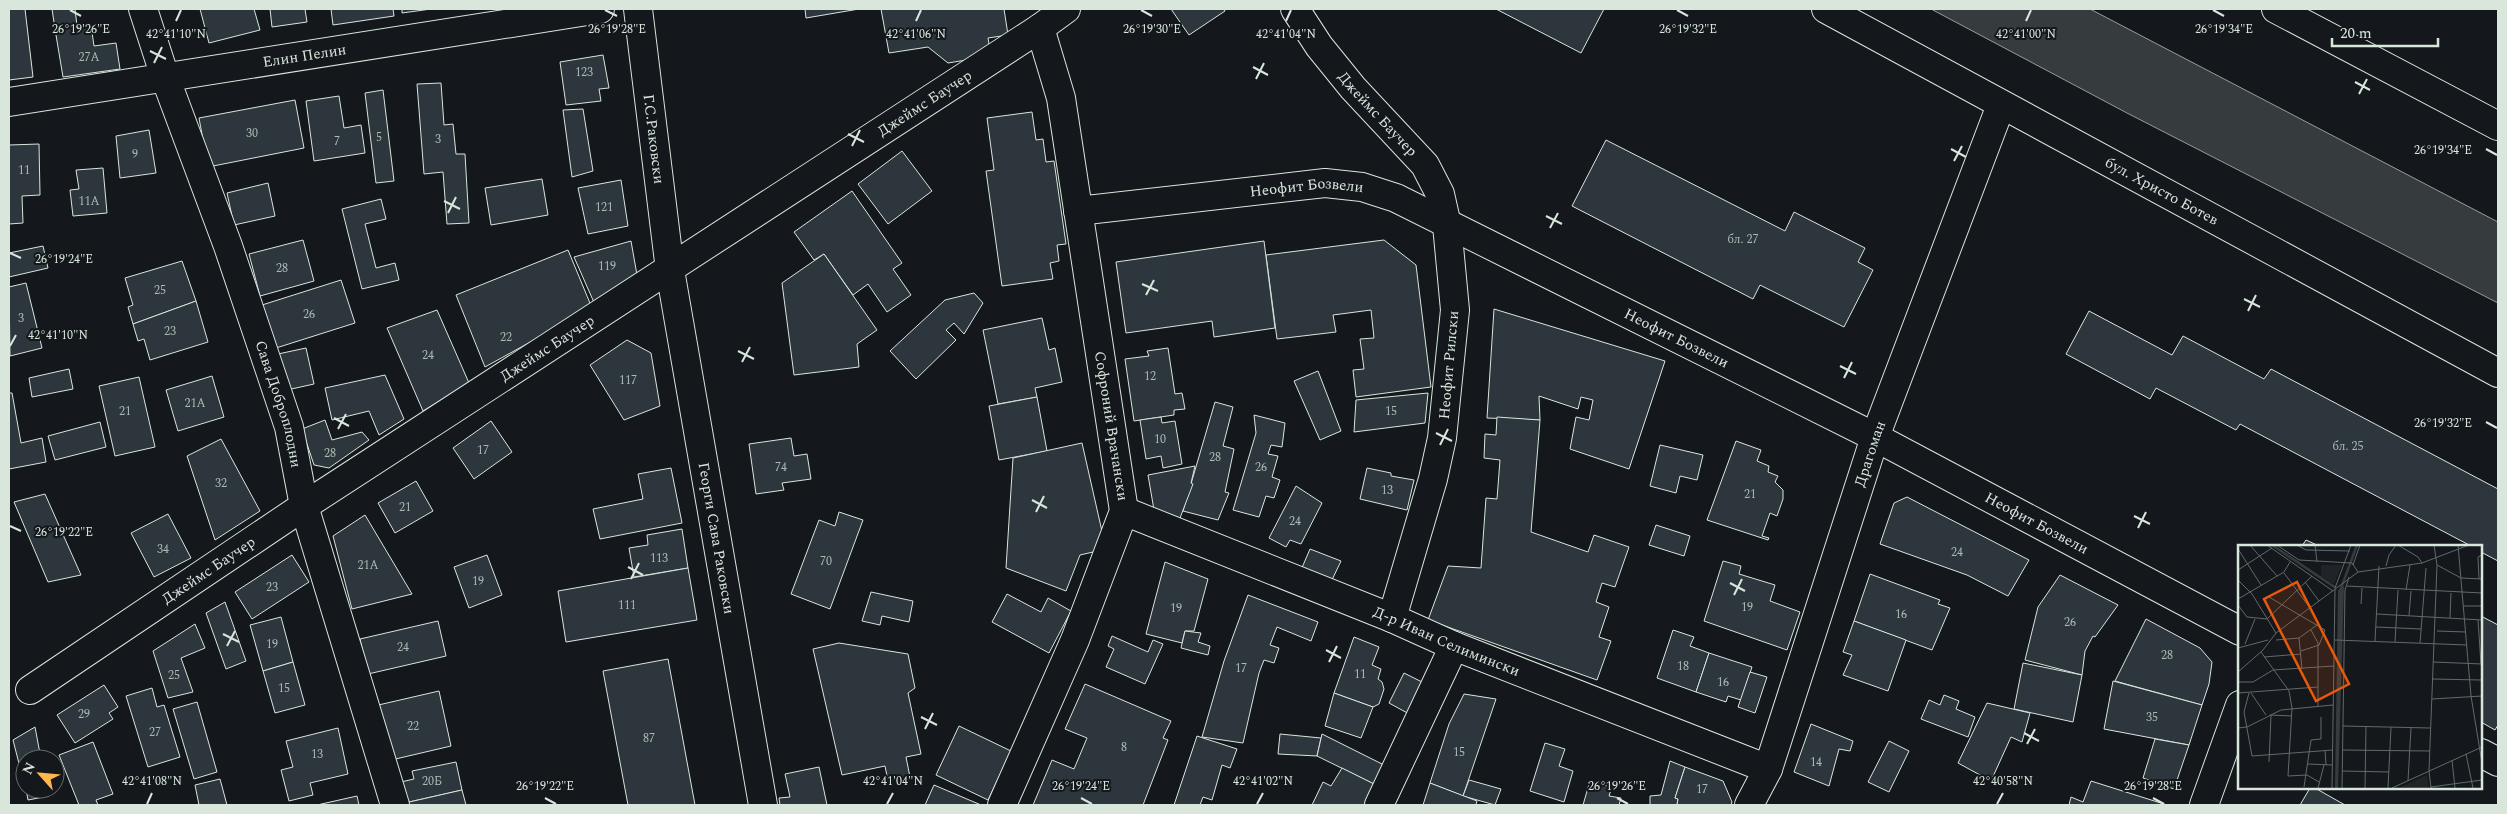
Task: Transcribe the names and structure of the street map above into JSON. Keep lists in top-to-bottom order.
{
  "streets": {
    "street": [
      "Елин Пелин",
      "Джеймс Баучер",
      "Г.С.Раковски",
      "Неофит Бозвели",
      "бул. Христо Ботев",
      "Неофит Рилски",
      "Сава Доброплодни",
      "Софроний Врачански",
      "Драгоман",
      "Георги Сава Раковски",
      "Д-р Иван Селимински"
    ]
  },
  "crossings": [
    ["Елин Пелин", "Сава Доброплодни"],
    ["Джеймс Баучер", "Г.С.Раковски"],
    ["Джеймс Баучер", "Неофит Бозвели"],
    ["Джеймс Баучер", "Неофит Рилски"],
    ["Джеймс Баучер", "Сава Доброплодни"],
    ["Джеймс Баучер", "Софроний Врачански"],
    ["Джеймс Баучер", "Георги Сава Раковски"],
    ["Г.С.Раковски", "Георги Сава Раковски"],
    ["Неофит Бозвели", "Неофит Рилски"],
    ["Неофит Бозвели", "Софроний Врачански"],
    ["Неофит Бозвели", "Драгоман"],
    ["бул. Христо Ботев", "Драгоман"],
    ["Неофит Рилски", "Д-р Иван Селимински"],
    ["Софроний Врачански", "Д-р Иван Селимински"],
    ["Драгоман", "Д-р Иван Селимински"]
  ],
  "house_numbers": [
    "27А",
    "123",
    "30",
    "5",
    "3",
    "7",
    "9",
    "11",
    "11А",
    "121",
    "бл. 27",
    "119",
    "28",
    "25",
    "26",
    "3",
    "23",
    "22",
    "24",
    "12",
    "117",
    "21A",
    "21",
    "15",
    "10",
    "бл. 25",
    "17",
    "28",
    "28",
    "74",
    "26",
    "32",
    "13",
    "21",
    "21",
    "24",
    "34",
    "24",
    "113",
    "70",
    "21А",
    "19",
    "23",
    "111",
    "19",
    "19",
    "16",
    "26",
    "19",
    "24",
    "28",
    "18",
    "17",
    "11",
    "25",
    "16",
    "15",
    "29",
    "35",
    "22",
    "27",
    "87",
    "8",
    "15",
    "13",
    "14",
    "20Б",
    "17"
  ],
  "scale_bar": "20 m",
  "north": "top left",
  "coordinates": [
    "26°19'26\"E",
    "26°19'28\"E",
    "26°19'30\"E",
    "26°19'32\"E",
    "26°19'34\"E",
    "42°41'10\"N",
    "42°41'06\"N",
    "42°41'04\"N",
    "42°41'00\"N",
    "26°19'24\"E",
    "26°19'22\"E",
    "42°41'08\"N",
    "42°41'02\"N",
    "42°40'58\"N"
  ]
}
